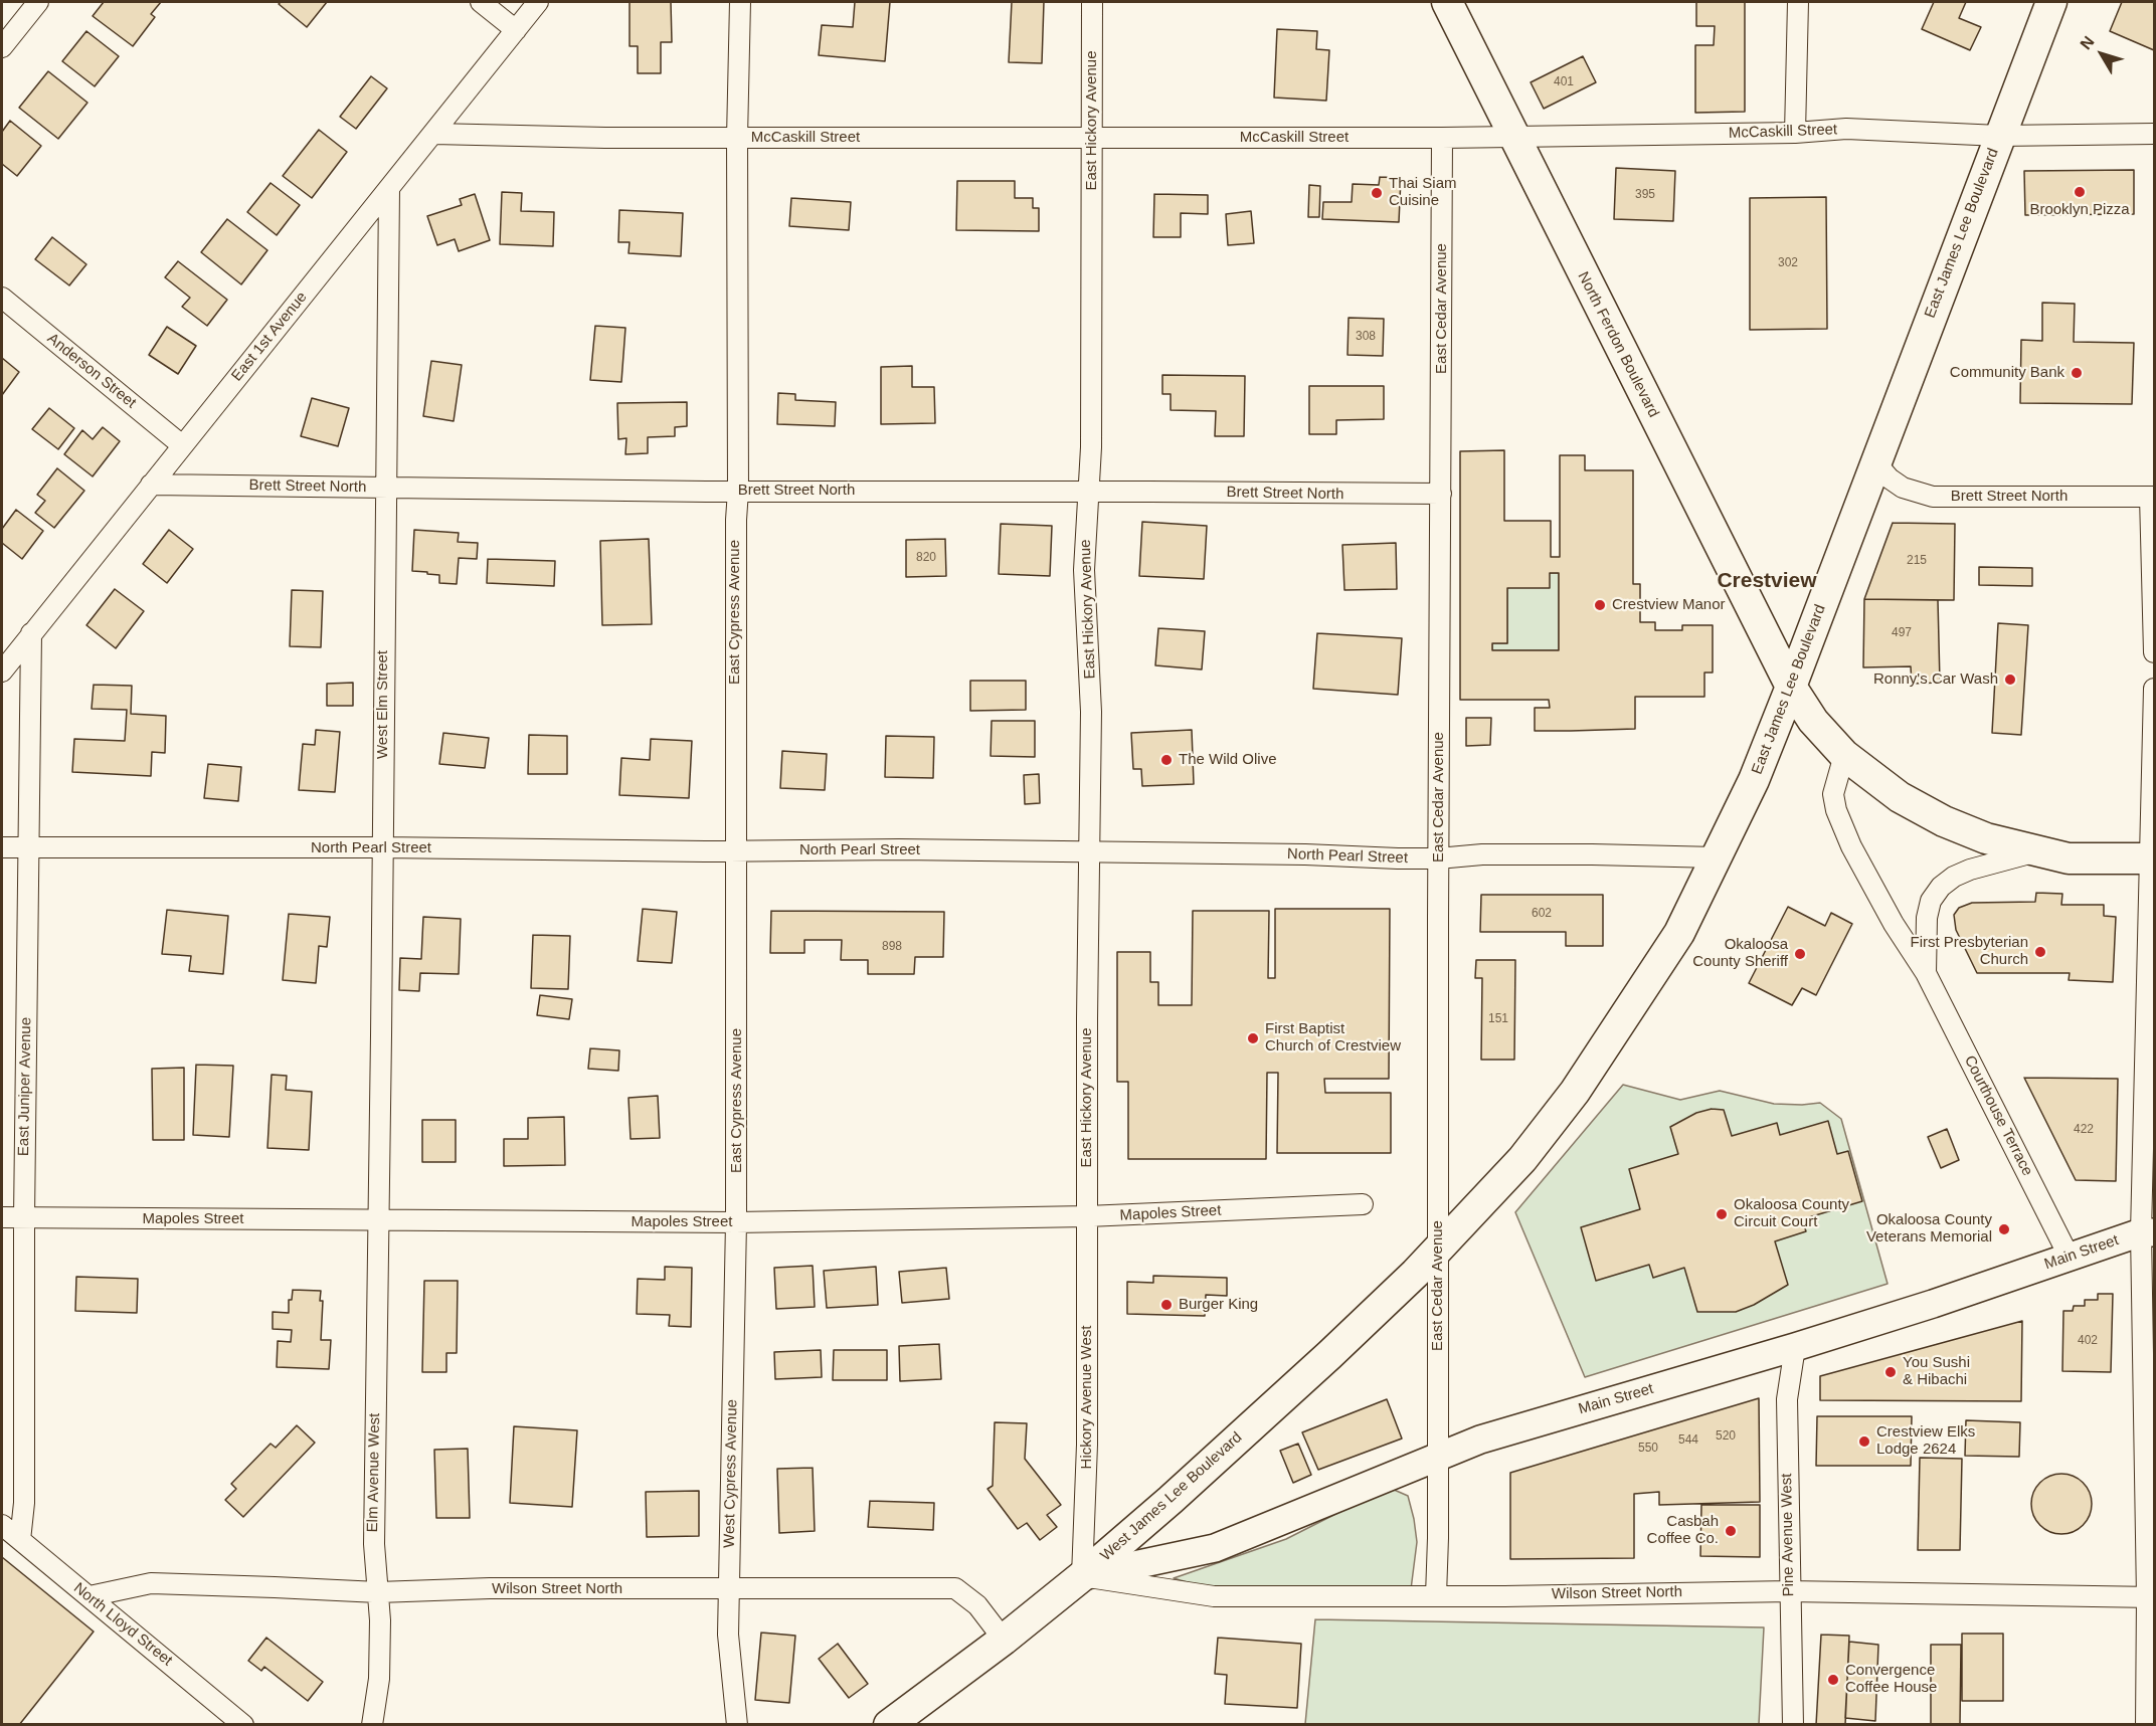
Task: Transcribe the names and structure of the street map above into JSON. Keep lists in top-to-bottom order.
{
  "streets": {
    "main road": ["East James Lee Boulevard", "North Ferdon Boulevard", "West James Lee Boulevard"],
    "street": [
      "East Hickory Avenue",
      "McCaskill Street",
      "East Cedar Avenue",
      "East 1st Avenue",
      "Anderson Street",
      "Brett Street North",
      "East Cypress Avenue",
      "West Elm Street",
      "North Pearl Street",
      "East Juniper Avenue",
      "Courthouse Terrace",
      "Mapoles Street",
      "Main Street",
      "Hickory Avenue West",
      "Elm Avenue West",
      "West Cypress Avenue",
      "Pine Avenue West",
      "Wilson Street North",
      "North Lloyd Street"
    ]
  },
  "crossings": [
    ["East Hickory Avenue", "McCaskill Street"],
    ["East Hickory Avenue", "Brett Street North"],
    ["East Hickory Avenue", "North Pearl Street"],
    ["East Hickory Avenue", "Mapoles Street"],
    ["East Hickory Avenue", "Hickory Avenue West"],
    ["McCaskill Street", "East James Lee Boulevard"],
    ["McCaskill Street", "East Cedar Avenue"],
    ["McCaskill Street", "East 1st Avenue"],
    ["McCaskill Street", "North Ferdon Boulevard"],
    ["McCaskill Street", "East Cypress Avenue"],
    ["East James Lee Boulevard", "East Cedar Avenue"],
    ["East James Lee Boulevard", "North Ferdon Boulevard"],
    ["East James Lee Boulevard", "Brett Street North"],
    ["East James Lee Boulevard", "North Pearl Street"],
    ["East James Lee Boulevard", "West James Lee Boulevard"],
    ["East Cedar Avenue", "Brett Street North"],
    ["East Cedar Avenue", "North Pearl Street"],
    ["East Cedar Avenue", "Main Street"],
    ["East Cedar Avenue", "West James Lee Boulevard"],
    ["East Cedar Avenue", "Wilson Street North"],
    ["East 1st Avenue", "Anderson Street"],
    ["East 1st Avenue", "Brett Street North"],
    ["East 1st Avenue", "West Elm Street"],
    ["East 1st Avenue", "East Juniper Avenue"],
    ["North Ferdon Boulevard", "Courthouse Terrace"],
    ["Brett Street North", "East Cypress Avenue"],
    ["Brett Street North", "West Elm Street"],
    ["East Cypress Avenue", "North Pearl Street"],
    ["East Cypress Avenue", "Mapoles Street"],
    ["East Cypress Avenue", "West Cypress Avenue"],
    ["West Elm Street", "North Pearl Street"],
    ["West Elm Street", "Mapoles Street"],
    ["West Elm Street", "Elm Avenue West"],
    ["North Pearl Street", "East Juniper Avenue"],
    ["East Juniper Avenue", "Mapoles Street"],
    ["East Juniper Avenue", "North Lloyd Street"],
    ["Courthouse Terrace", "Main Street"],
    ["Mapoles Street", "Hickory Avenue West"],
    ["Mapoles Street", "Elm Avenue West"],
    ["Mapoles Street", "West Cypress Avenue"],
    ["Main Street", "Hickory Avenue West"],
    ["Main Street", "West James Lee Boulevard"],
    ["Main Street", "Pine Avenue West"],
    ["Main Street", "Wilson Street North"],
    ["Hickory Avenue West", "West James Lee Boulevard"],
    ["Hickory Avenue West", "Wilson Street North"],
    ["Elm Avenue West", "Wilson Street North"],
    ["West Cypress Avenue", "Wilson Street North"],
    ["West James Lee Boulevard", "Wilson Street North"],
    ["Pine Avenue West", "Wilson Street North"],
    ["Wilson Street North", "North Lloyd Street"]
  ],
  "districts": ["Crestview"],
  "places": [
    "Brooklyn Pizza",
    "Thai Siam Cuisine",
    "Community Bank",
    "Crestview Manor",
    "Ronny's Car Wash",
    "The Wild Olive",
    "First Presbyterian Church",
    "Okaloosa County Sheriff",
    "First Baptist Church of Crestview",
    "Okaloosa County Circuit Court",
    "Okaloosa County Veterans Memorial",
    "Burger King",
    "You Sushi & Hibachi",
    "Crestview Elks Lodge 2624",
    "Casbah Coffee Co.",
    "Convergence Coffee House"
  ],
  "house_numbers": [
    "401",
    "395",
    "302",
    "308",
    "820",
    "215",
    "497",
    "602",
    "898",
    "151",
    "422",
    "402",
    "520",
    "544",
    "550"
  ],
  "north": "top left"
}
